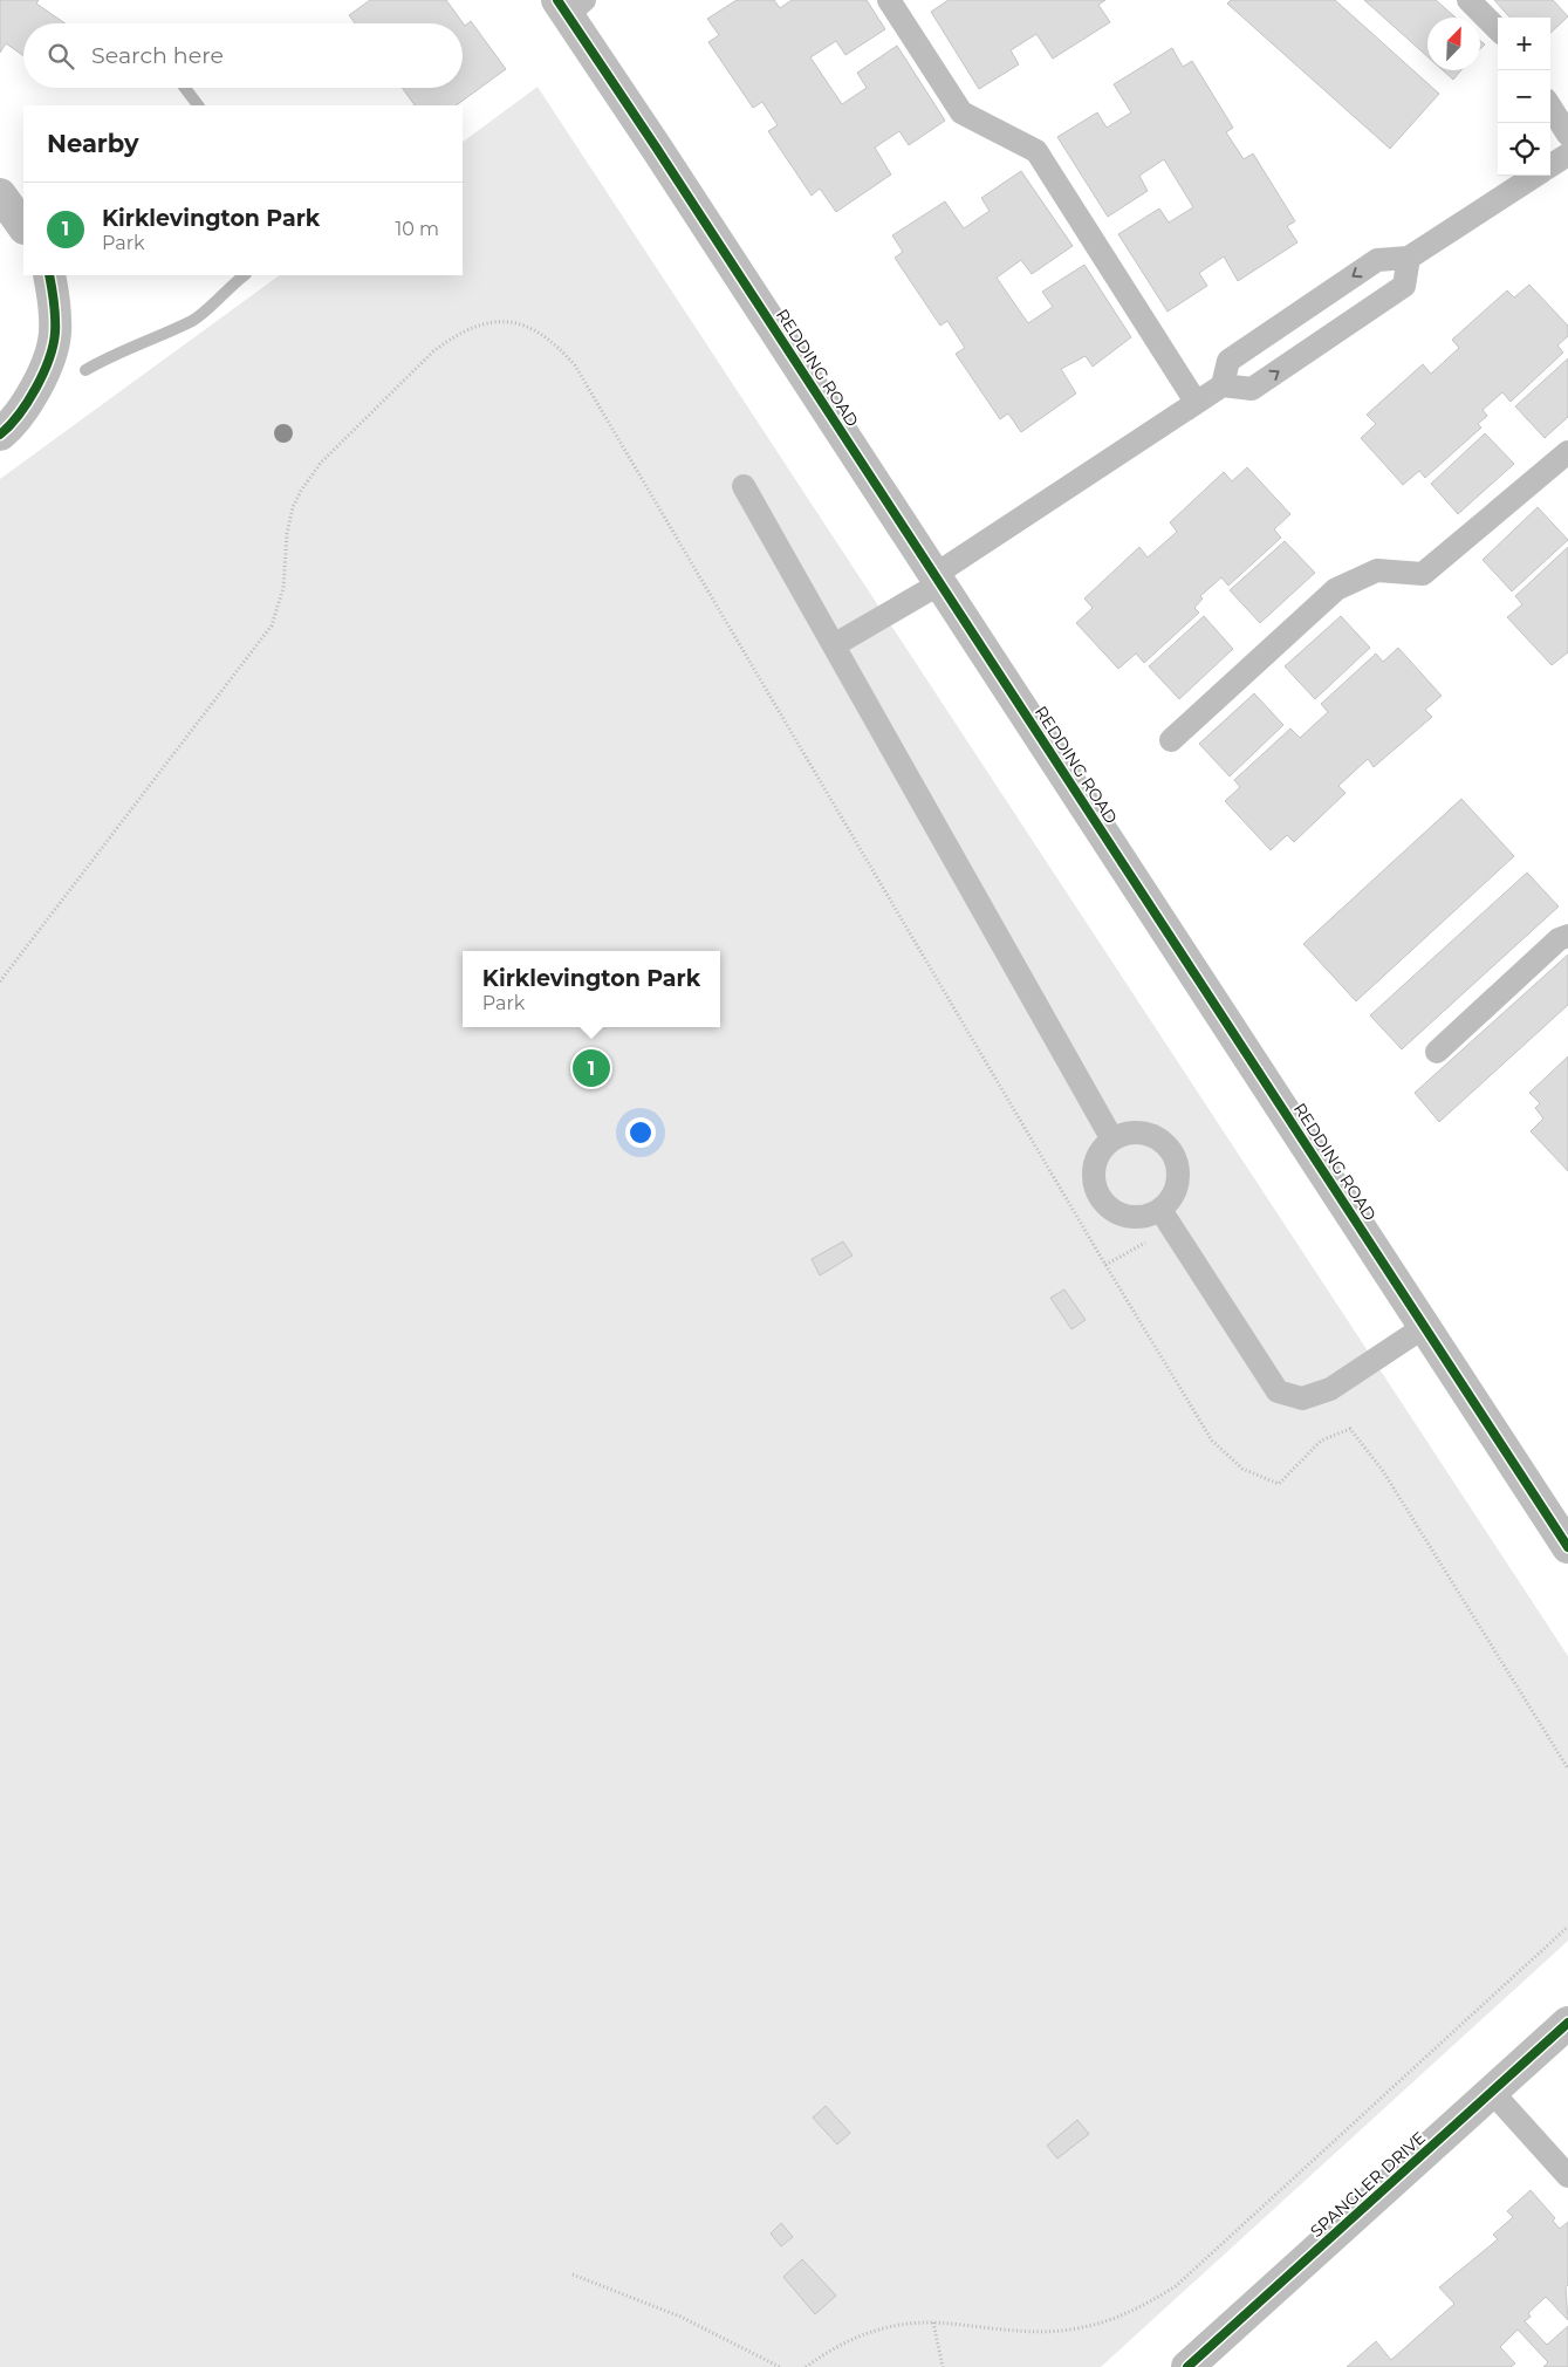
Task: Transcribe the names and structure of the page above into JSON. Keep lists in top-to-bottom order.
{
  "streets": {
    "street": ["REDDING ROAD", "SPANGLER DRIVE"]
  },
  "north": "top right",
  "page": {
    "map_buttons": ["+", "−"],
    "search": "Search here",
    "heading": "Nearby",
    "list": [
      {
        "mark": "1",
        "name": "Kirklevington Park",
        "note": "Park",
        "value": "10 m"
      }
    ],
    "popup": ["Kirklevington Park", "Park"],
    "pins": "1"
  }
}
